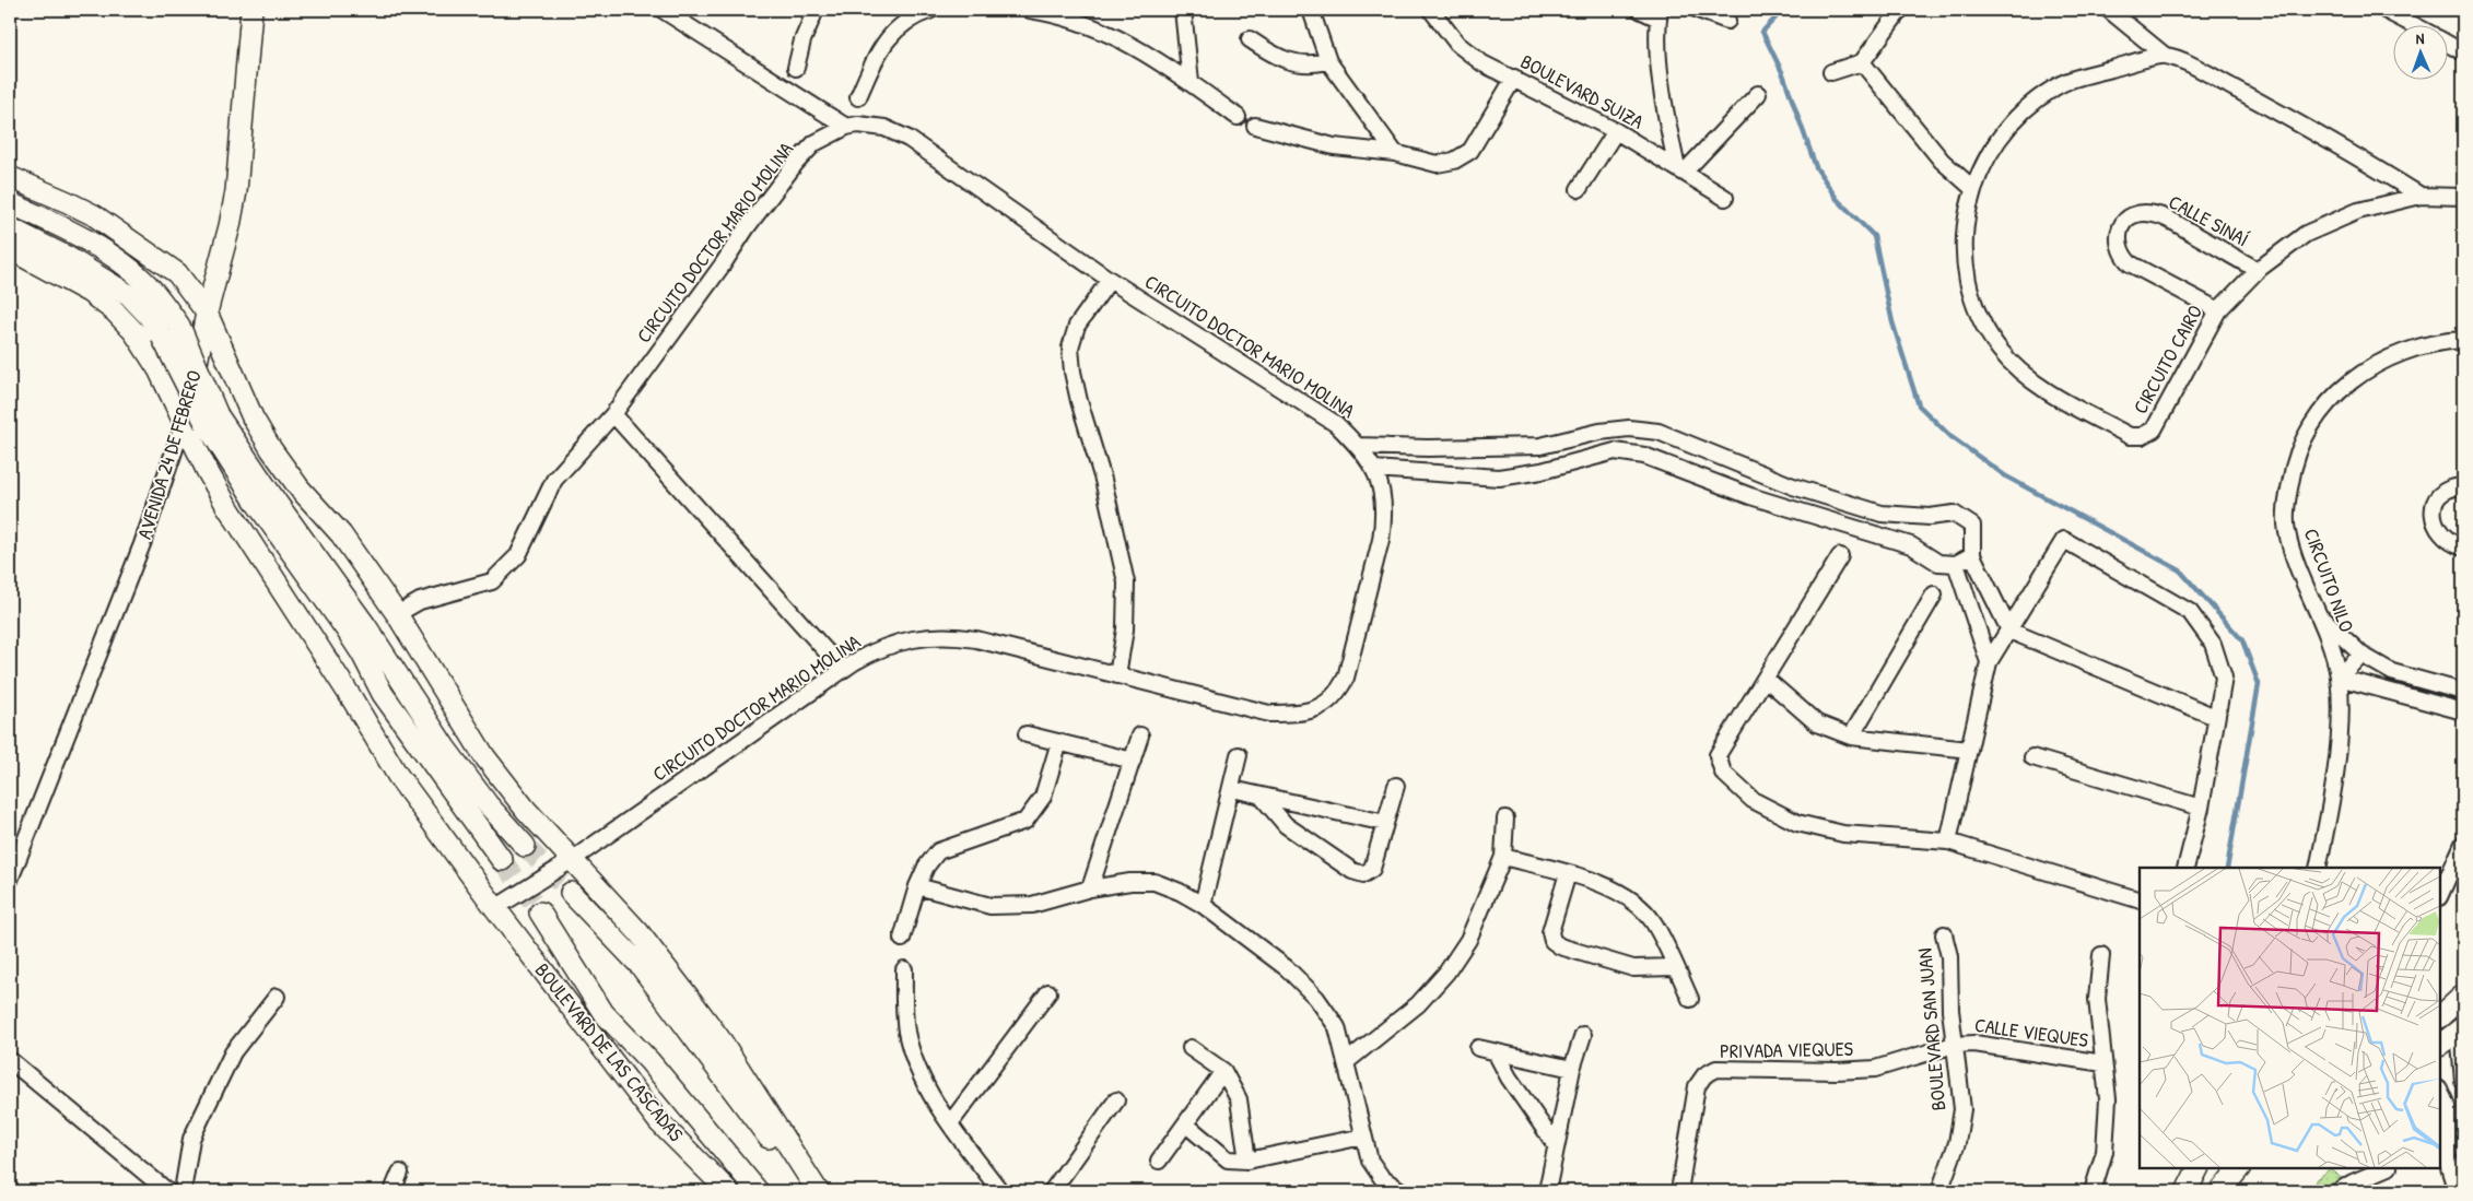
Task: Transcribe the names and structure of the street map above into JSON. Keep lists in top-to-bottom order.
{
  "streets": {
    "street": [
      "BOULEVARD SUIZA",
      "CALLE SINAÍ",
      "CIRCUITO DOCTOR MARIO MOLINA",
      "CIRCUITO CAIRO",
      "AVENIDA 24 DE FEBRERO",
      "CIRCUITO NILO",
      "BOULEVARD SAN JUAN",
      "CALLE VIEQUES",
      "PRIVADA VIEQUES",
      "BOULEVARD DE LAS CASCADAS"
    ]
  },
  "crossings": [
    ["CALLE SINAÍ", "CIRCUITO CAIRO"],
    ["CIRCUITO DOCTOR MARIO MOLINA", "BOULEVARD DE LAS CASCADAS"],
    ["AVENIDA 24 DE FEBRERO", "BOULEVARD DE LAS CASCADAS"],
    ["BOULEVARD SAN JUAN", "CALLE VIEQUES"],
    ["BOULEVARD SAN JUAN", "PRIVADA VIEQUES"],
    ["CALLE VIEQUES", "PRIVADA VIEQUES"]
  ],
  "north": "top"
}
